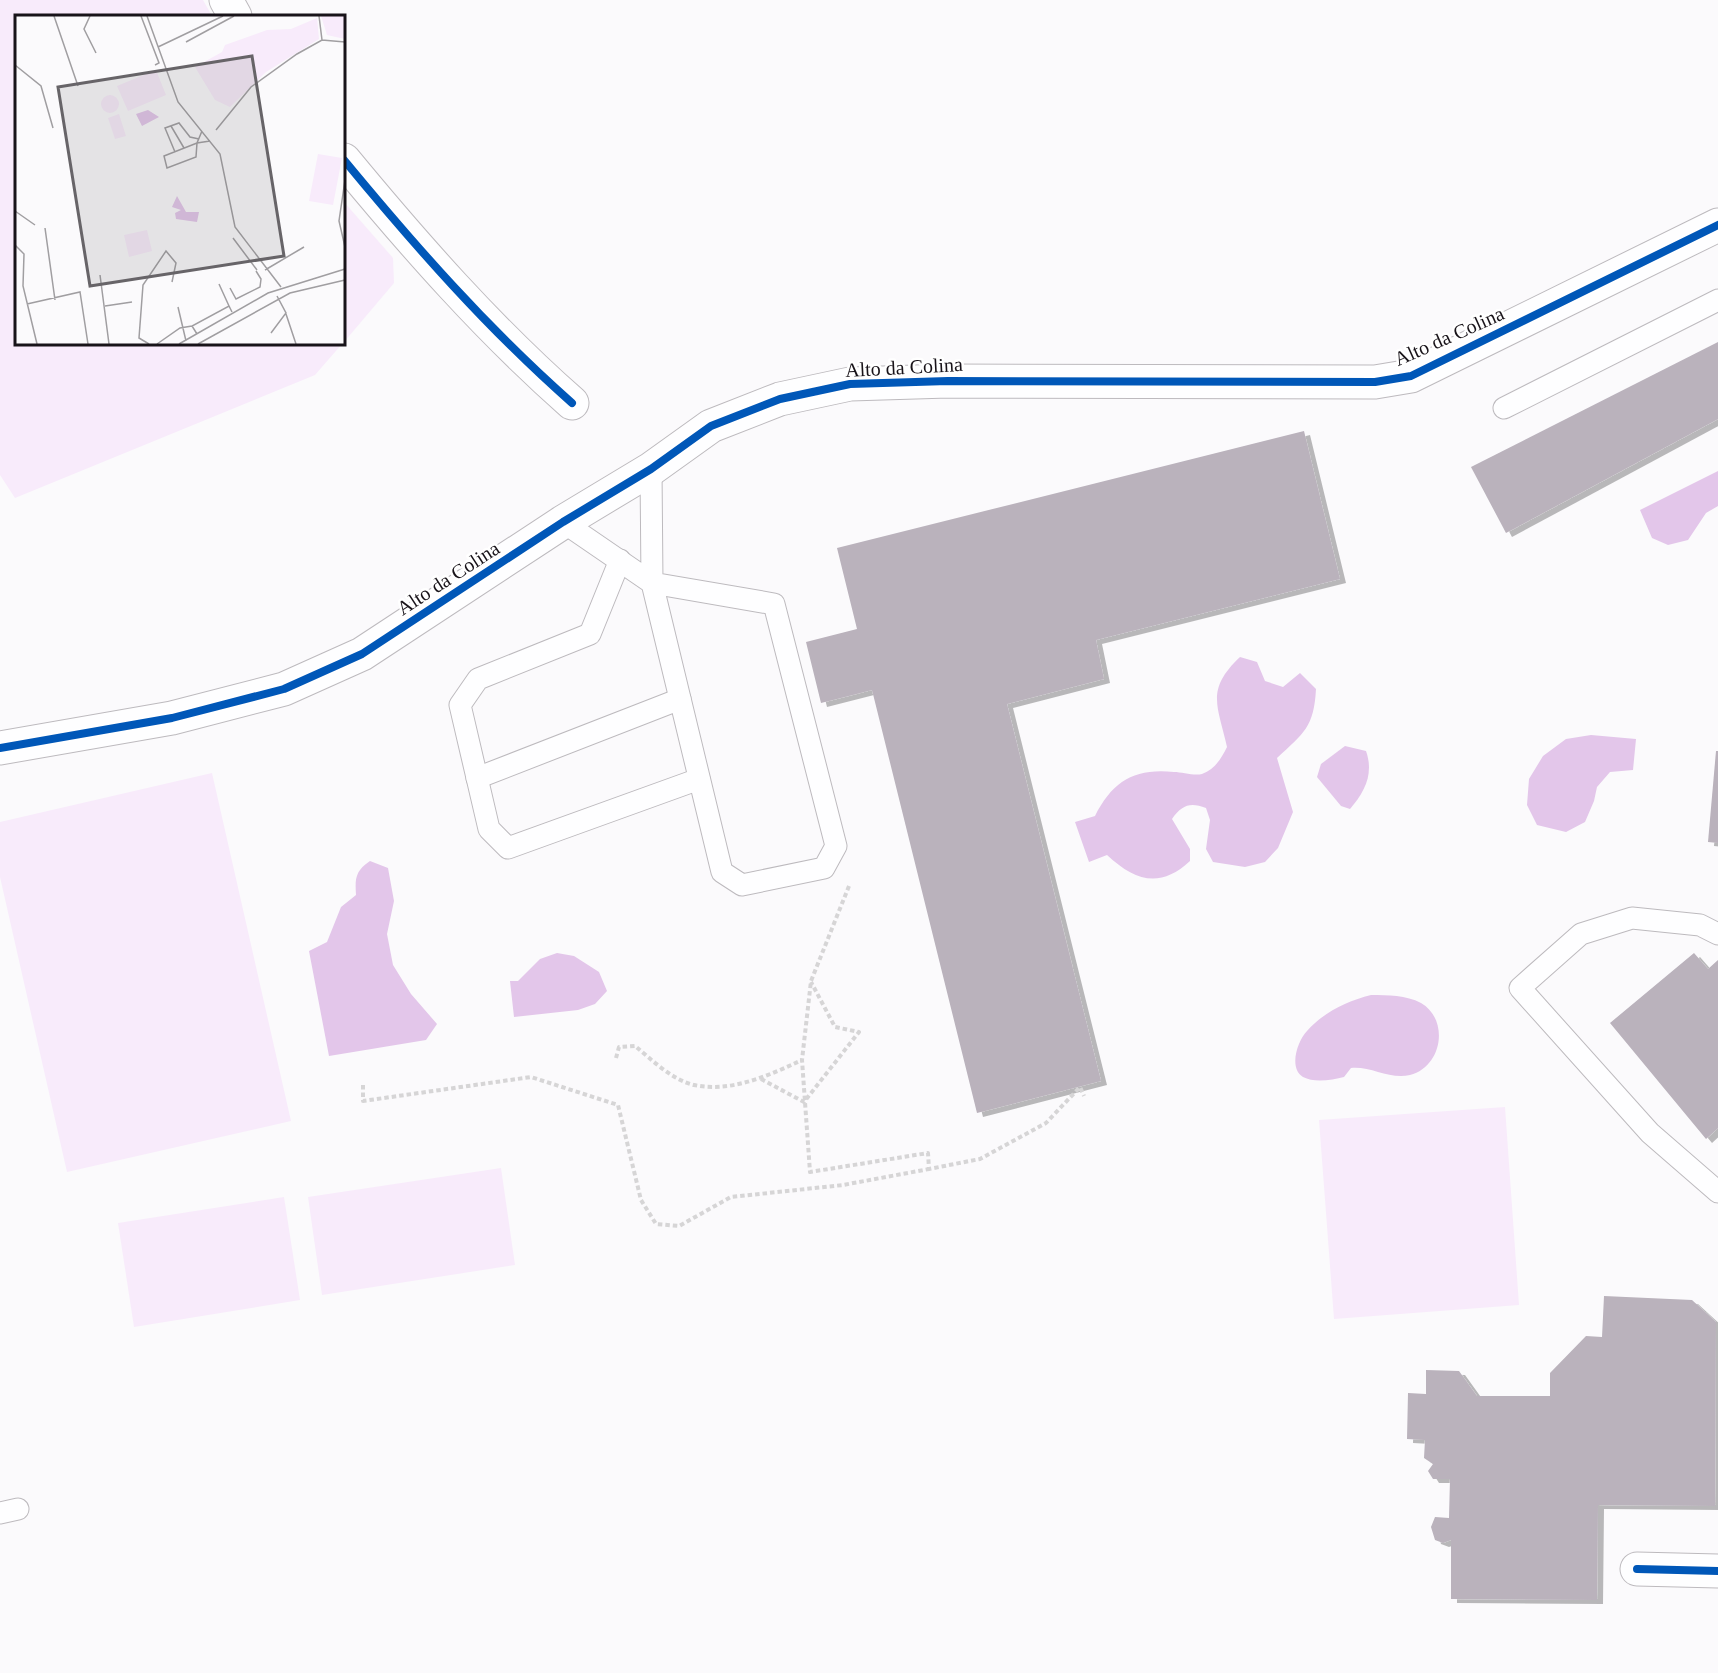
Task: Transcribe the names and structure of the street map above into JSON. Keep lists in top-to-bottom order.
{
  "streets": {
    "street": ["Alto da Colina"]
  }
}
